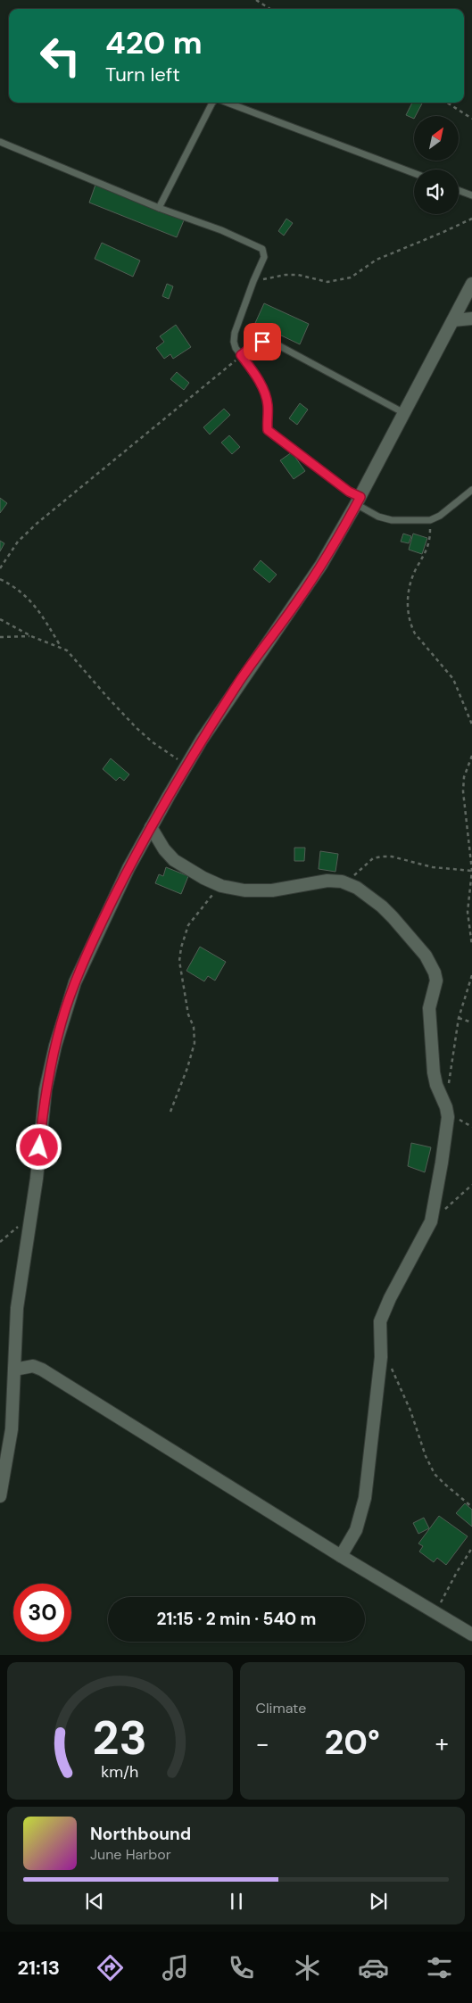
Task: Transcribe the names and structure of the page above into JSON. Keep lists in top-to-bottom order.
{
  "north": "top right",
  "page": {
    "turn": ["420 m", "Turn left"],
    "limit": "30",
    "trip": "21:15 · 2 min · 540 m",
    "tile": "Climate",
    "heat": ["−", "20°", "+"],
    "song": ["Northbound", "June Harbor"],
    "tabs": "21:13",
    "gauge": ["23", "km/h"]
  }
}
